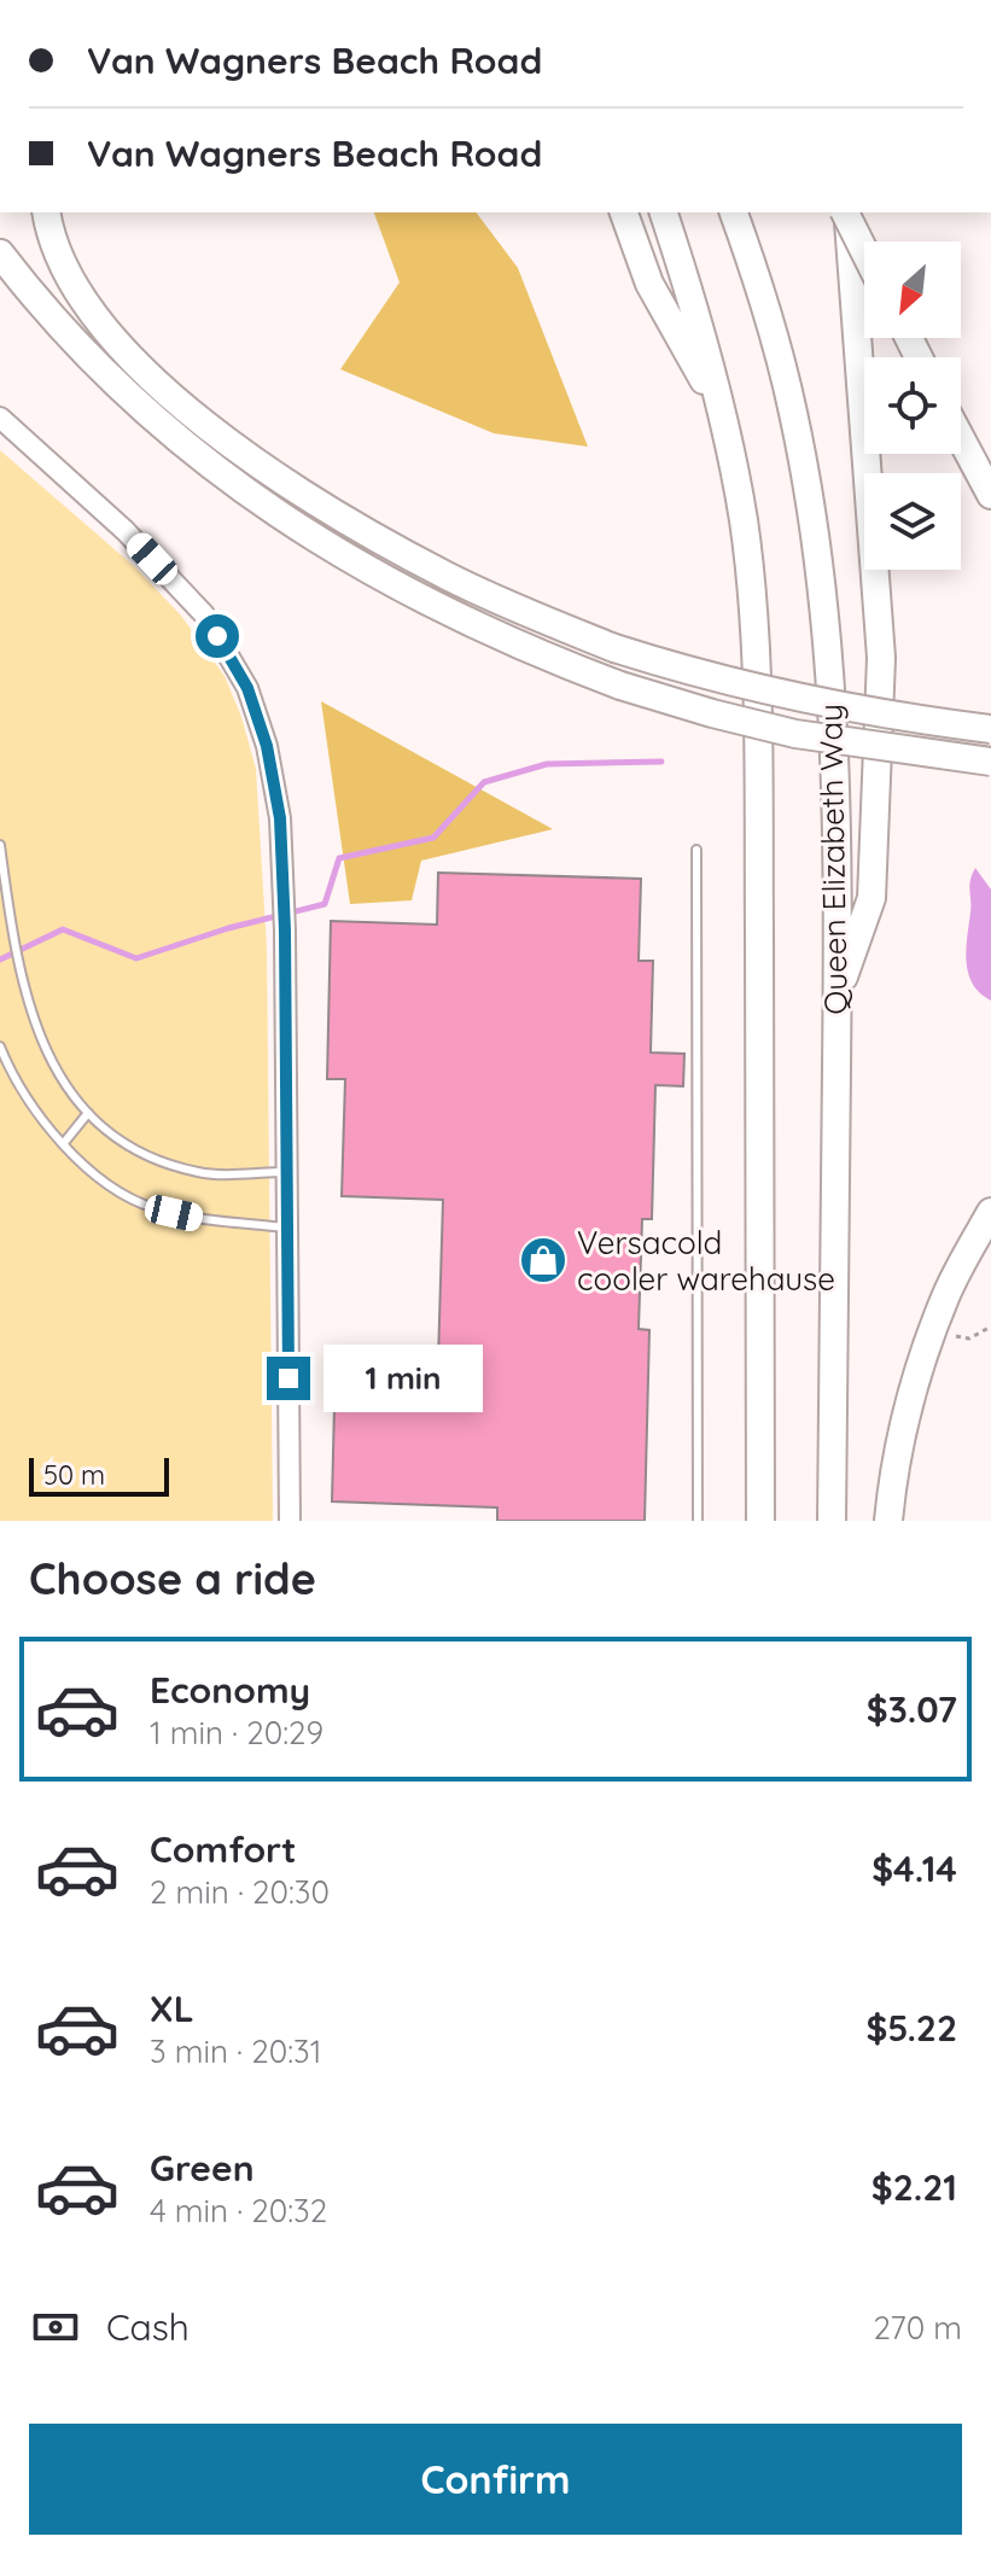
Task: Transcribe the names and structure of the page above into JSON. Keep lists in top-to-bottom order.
{
  "streets": {
    "highway": ["Queen Elizabeth Way"]
  },
  "places": {
    "shop": ["Versacold cooler warehause"]
  },
  "scale_bar": "50 m",
  "north": "bottom left",
  "page": {
    "banner": ["Van Wagners Beach Road", "Van Wagners Beach Road"],
    "bubble": "1 min",
    "scale": "50 m",
    "heading": "Choose a ride",
    "list": [
      {
        "name": "Economy",
        "note": "1 min · 20:29",
        "value": "$3.07"
      },
      {
        "name": "Comfort",
        "note": "2 min · 20:30",
        "value": "$4.14"
      },
      {
        "name": "XL",
        "note": "3 min · 20:31",
        "value": "$5.22"
      },
      {
        "name": "Green",
        "note": "4 min · 20:32",
        "value": "$2.21"
      }
    ],
    "pay": ["Cash", "270 m"],
    "buttons": "Confirm"
  }
}
